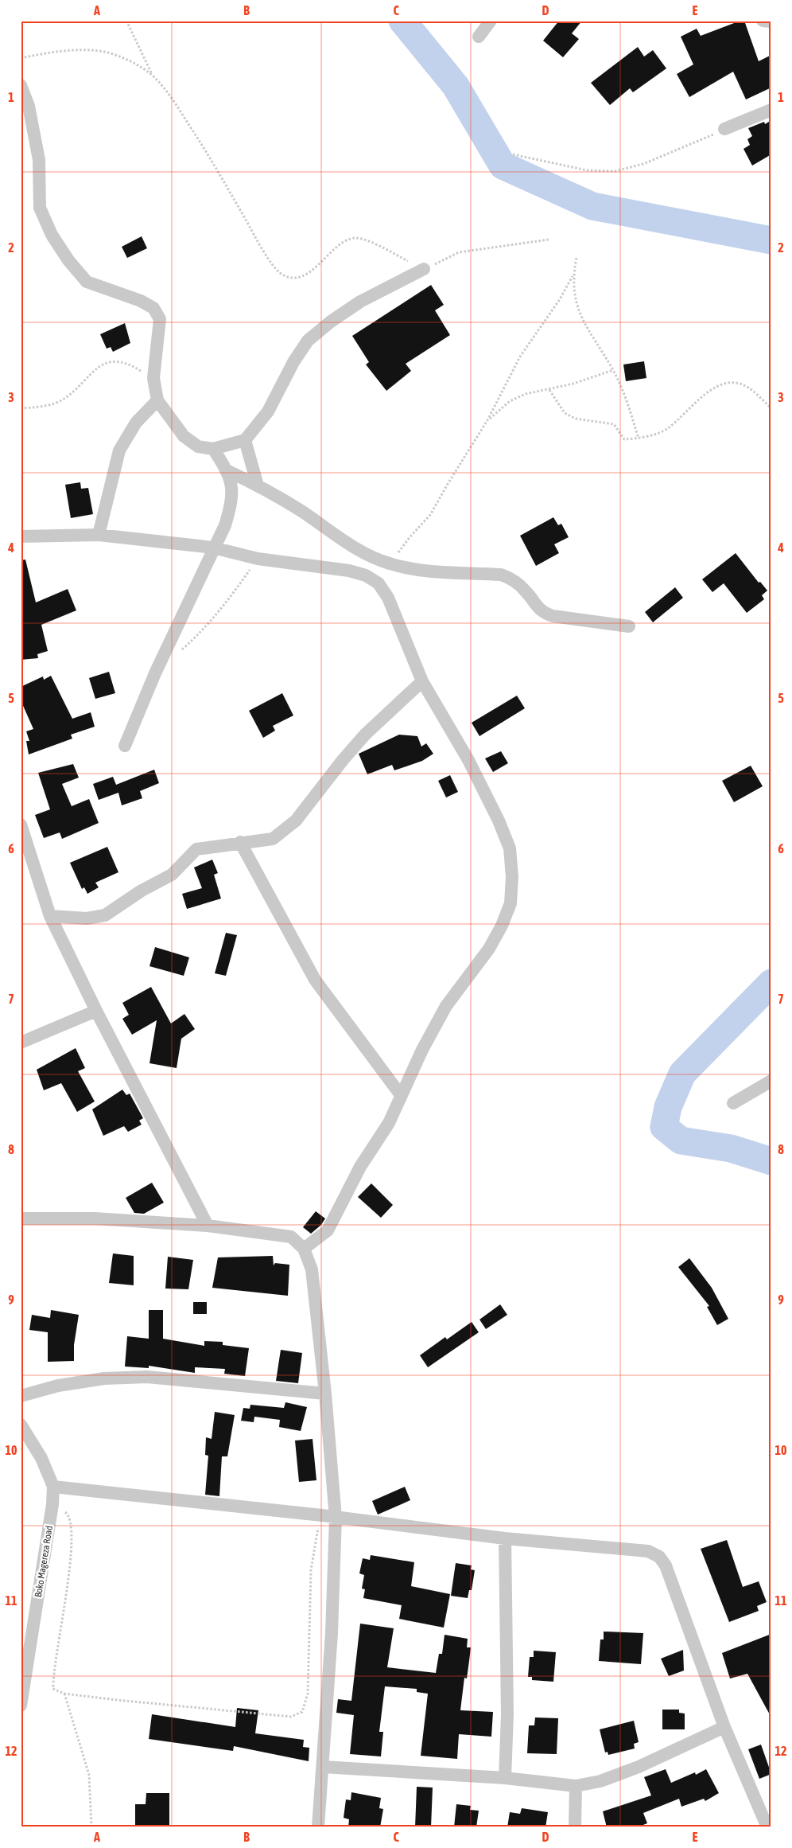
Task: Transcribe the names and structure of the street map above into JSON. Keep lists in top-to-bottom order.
{
  "streets": {
    "street": ["Boko Magereza Road"]
  },
  "grid": {
    "columns": [
      "A",
      "B",
      "C",
      "D",
      "E"
    ],
    "rows": [
      "1",
      "2",
      "3",
      "4",
      "5",
      "6",
      "7",
      "8",
      "9",
      "10",
      "11",
      "12"
    ]
  }
}
